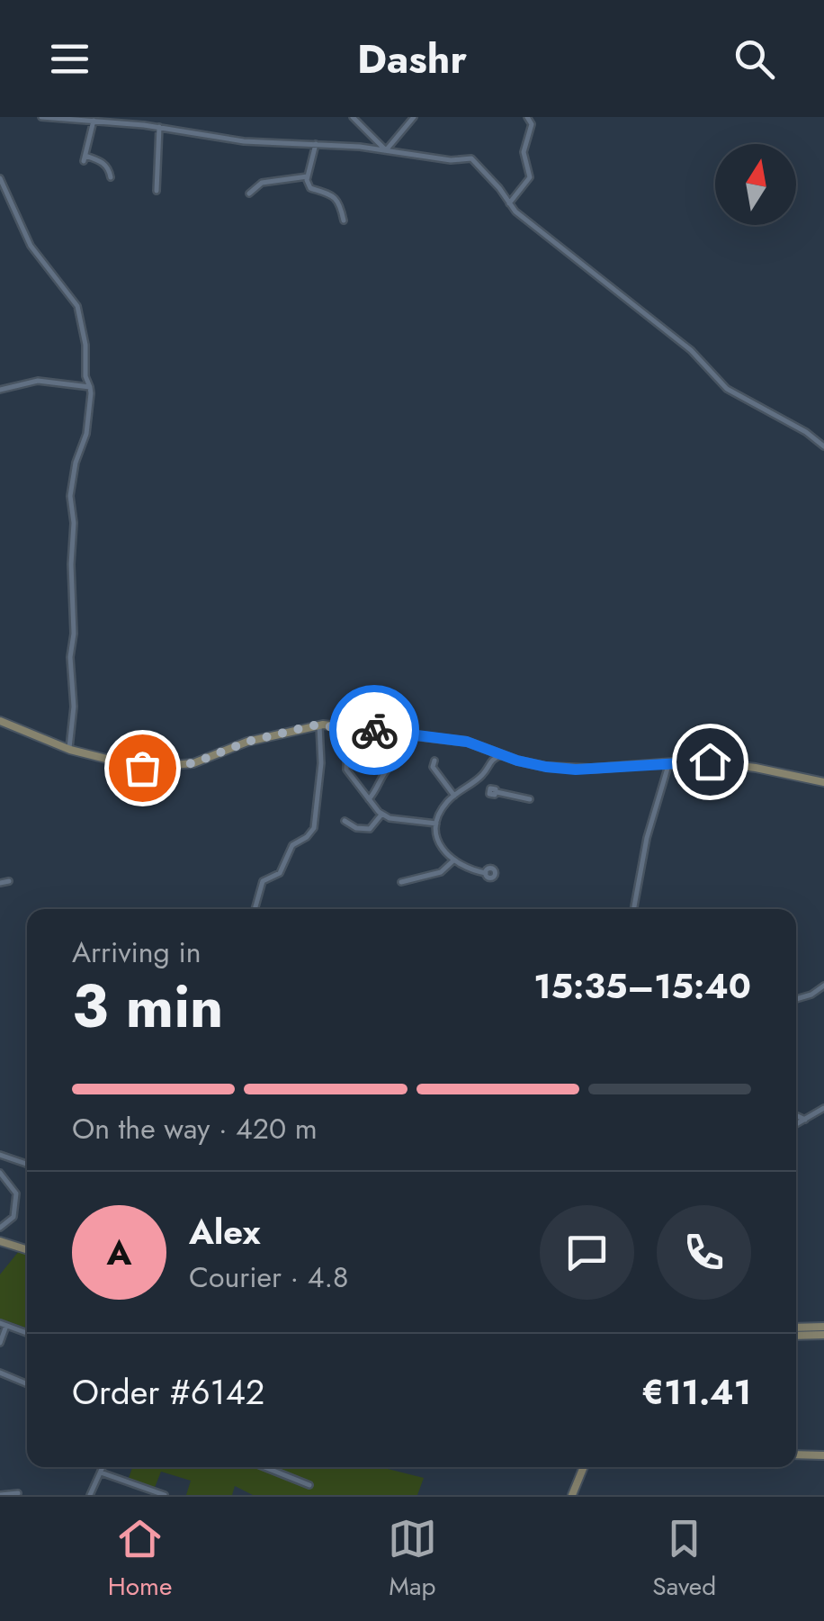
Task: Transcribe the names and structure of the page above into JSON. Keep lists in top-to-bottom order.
{
  "north": "top",
  "page": {
    "header": "Dashr",
    "heading": ["3 min", "Arriving in", "15:35–15:40"],
    "panel": [
      "Alex",
      "Courier · 4.8",
      "Order #6142",
      "€11.41"
    ],
    "bar": "On the way · 420 m",
    "round": "A",
    "tabs": ["Home", "Map", "Saved"]
  }
}
